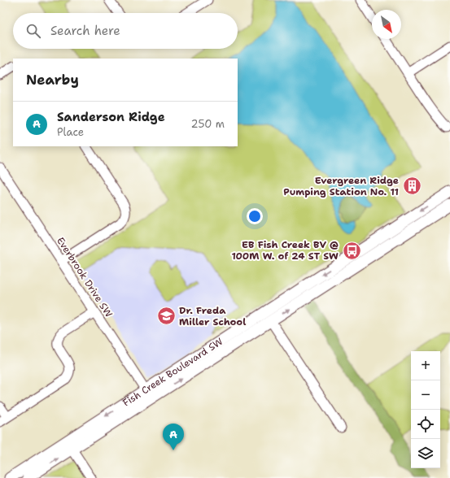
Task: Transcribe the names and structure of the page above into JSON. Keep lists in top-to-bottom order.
{
  "streets": {
    "main road": ["Fish Creek Boulevard SW"],
    "street": ["Everbrook Drive SW"]
  },
  "crossings": [
    ["Everbrook Drive SW", "Fish Creek Boulevard SW"]
  ],
  "places": {
    "building": ["Evergreen Ridge Pumping Station No. 11"],
    "bus stop": ["EB Fish Creek BV @ 100M W. of 24 ST SW"],
    "school or university": ["Dr. Freda Miller School"]
  },
  "north": "bottom right",
  "page": {
    "search": "Search here",
    "heading": "Nearby",
    "list": [
      {
        "mark": "A",
        "name": "Sanderson Ridge",
        "note": "Place",
        "value": "250 m"
      }
    ],
    "map_buttons": ["+", "−"],
    "pins": "A"
  }
}
